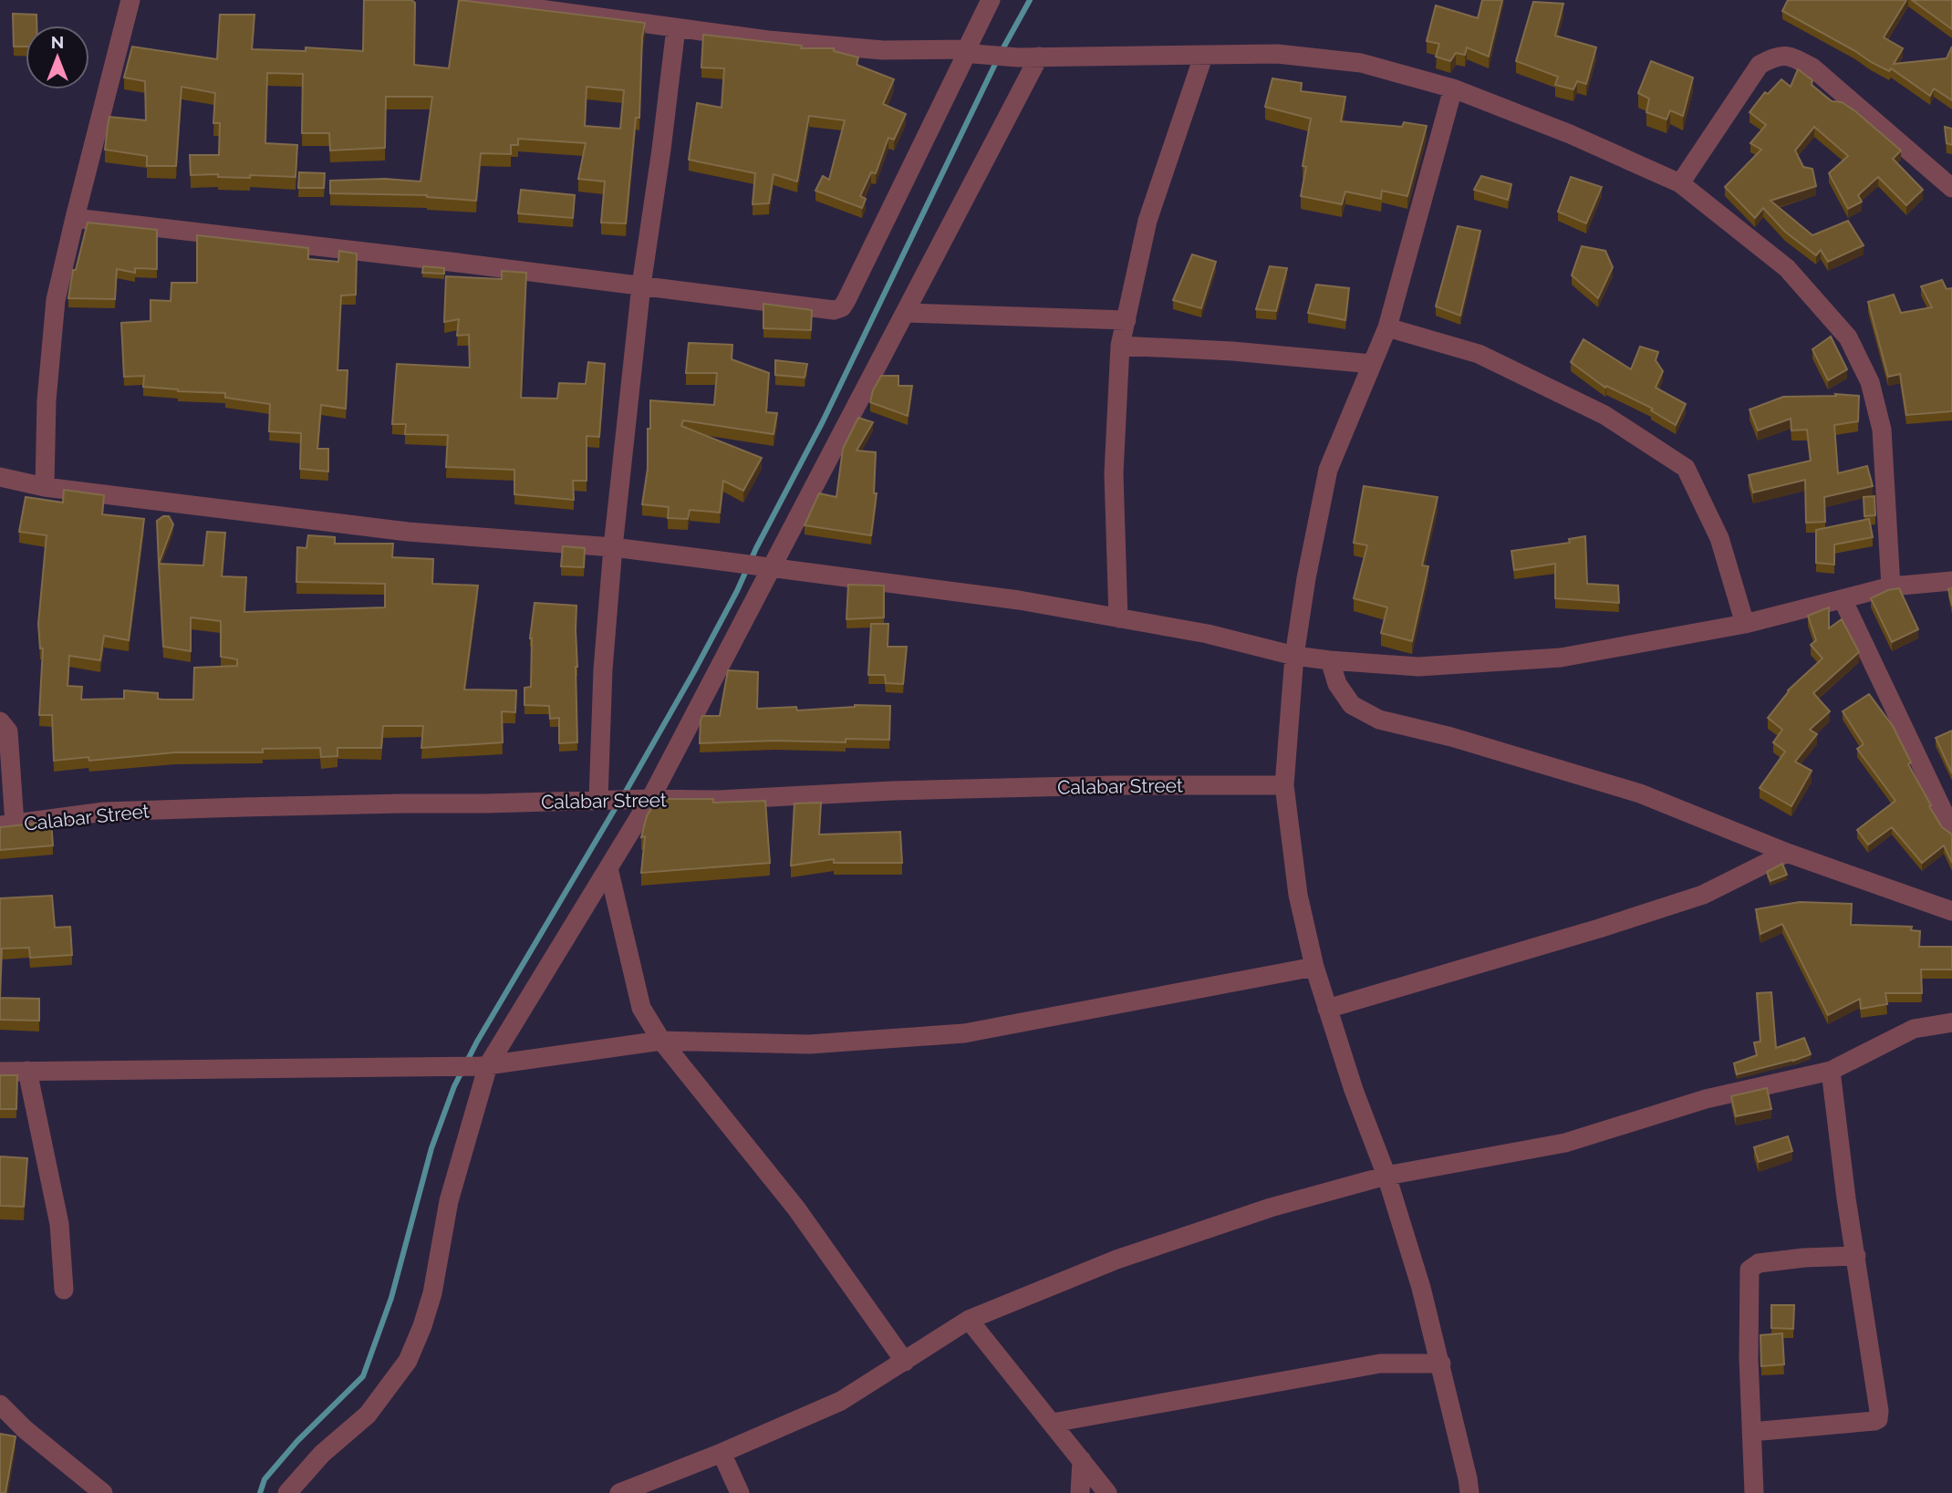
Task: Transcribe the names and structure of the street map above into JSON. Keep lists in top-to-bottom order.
{
  "streets": {
    "street": ["Calabar Street"]
  },
  "north": "top"
}
